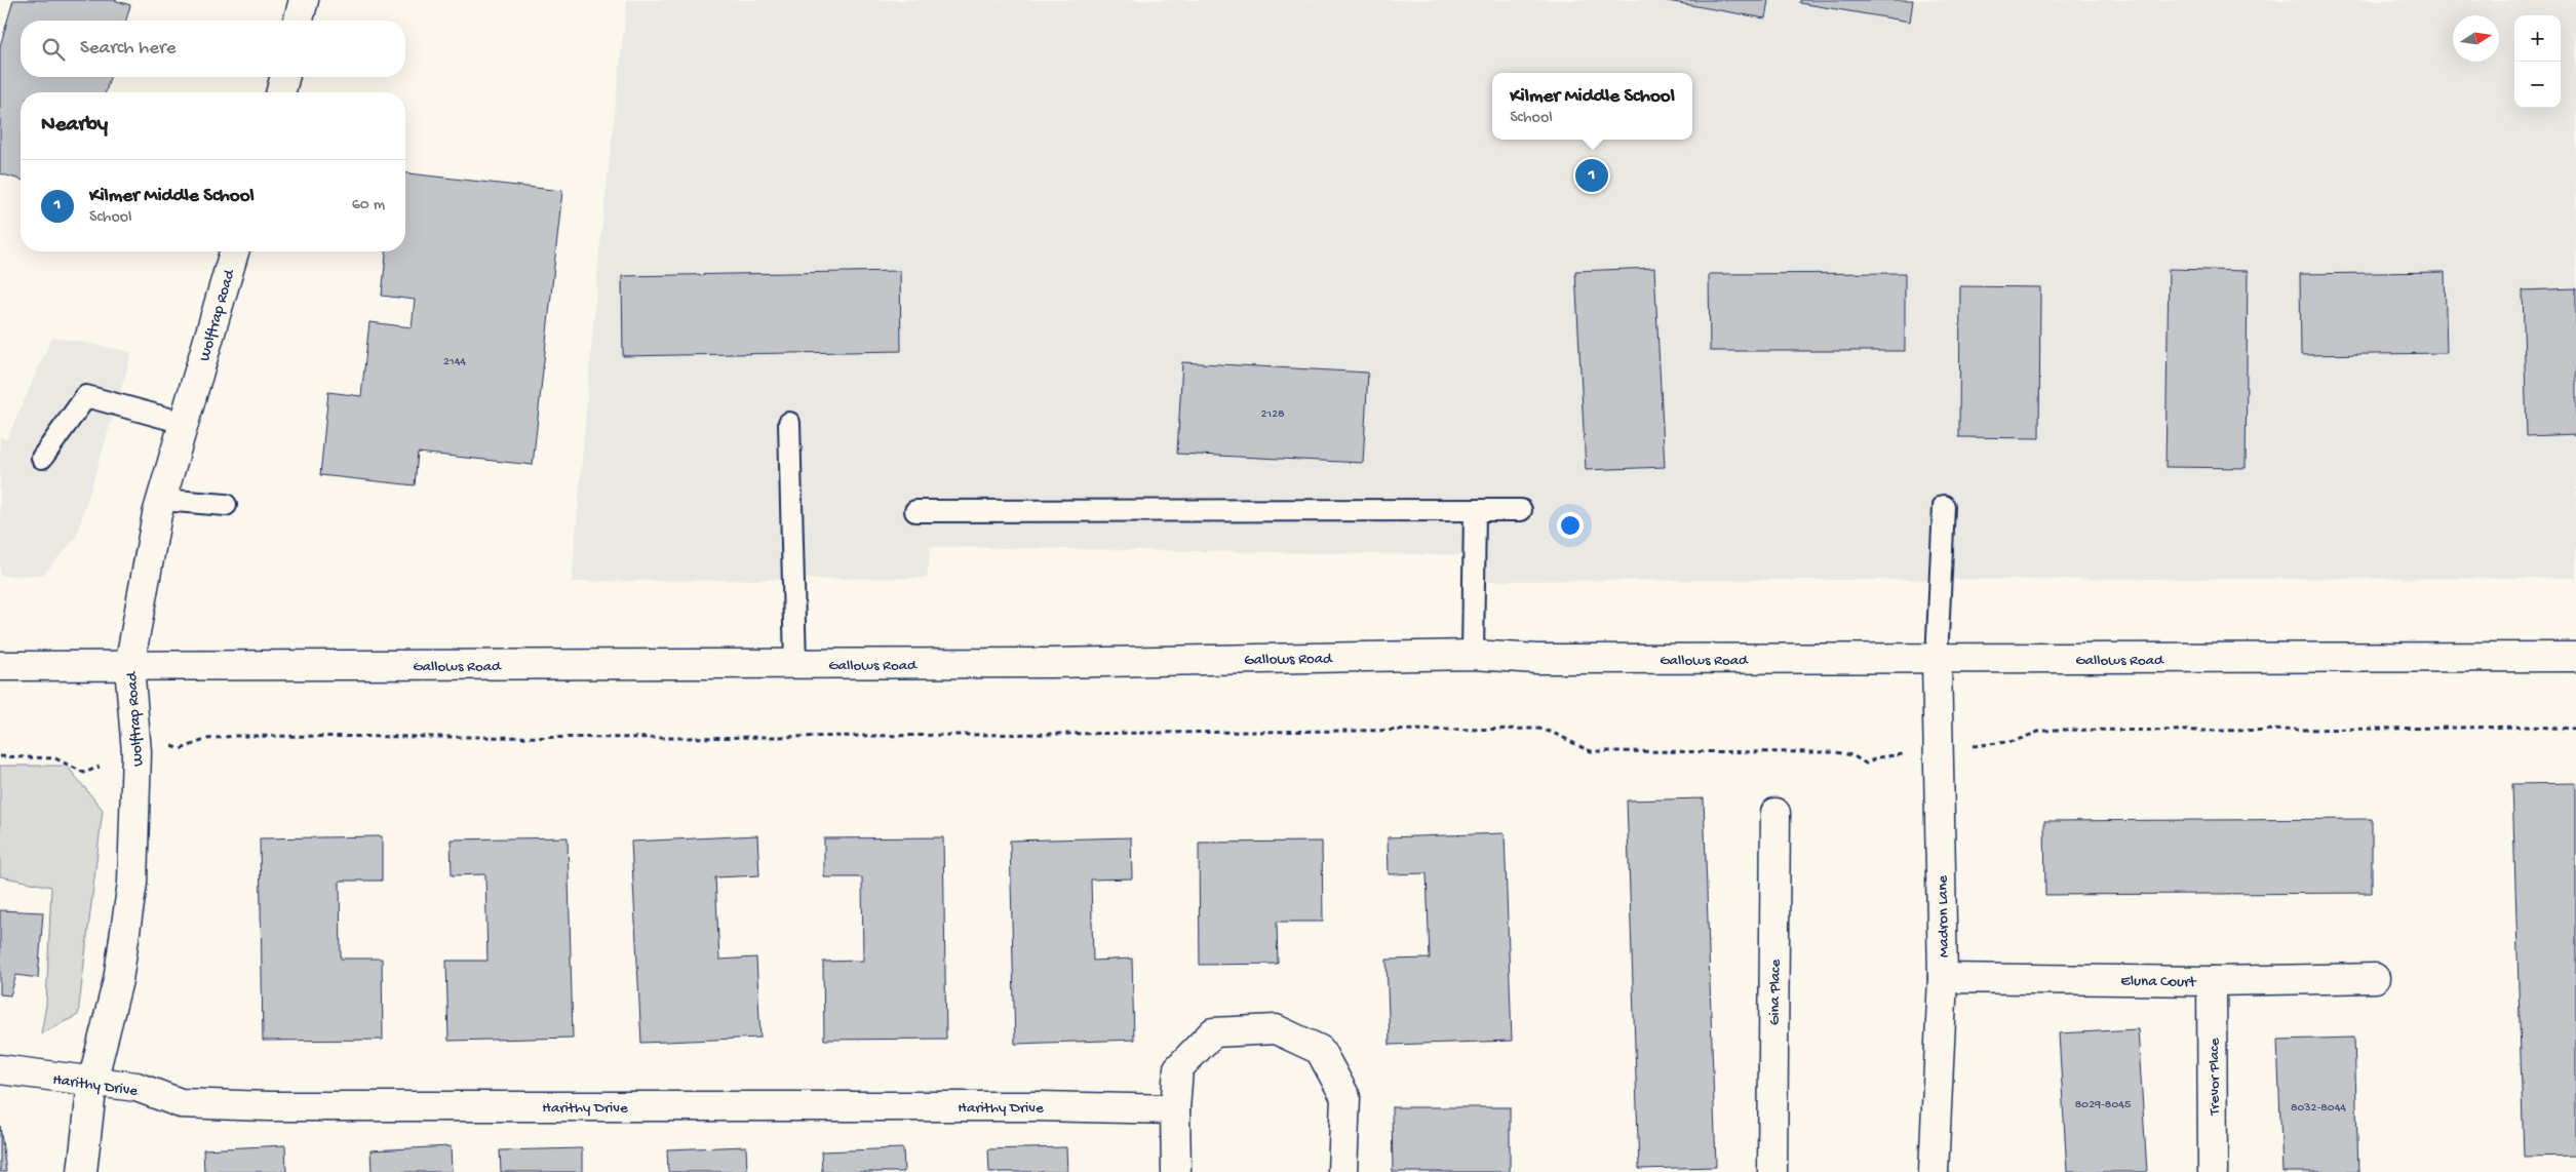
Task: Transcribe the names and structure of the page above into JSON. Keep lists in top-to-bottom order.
{
  "streets": {
    "street": [
      "Wolftrap Road",
      "Gallows Road",
      "Madron Lane",
      "Eluna Court",
      "Gina Place",
      "Trevor Place",
      "Harithy Drive"
    ]
  },
  "crossings": [
    ["Wolftrap Road", "Gallows Road"],
    ["Wolftrap Road", "Harithy Drive"],
    ["Gallows Road", "Madron Lane"],
    ["Madron Lane", "Eluna Court"],
    ["Eluna Court", "Trevor Place"]
  ],
  "house_numbers": [
    "2144",
    "2128",
    "8029-8045",
    "8032-8044"
  ],
  "north": "right",
  "page": {
    "map_buttons": ["+", "−"],
    "search": "Search here",
    "popup": ["Kilmer Middle School", "School"],
    "heading": "Nearby",
    "pins": "1",
    "list": [
      {
        "mark": "1",
        "name": "Kilmer Middle School",
        "note": "School",
        "value": "60 m"
      }
    ]
  }
}
